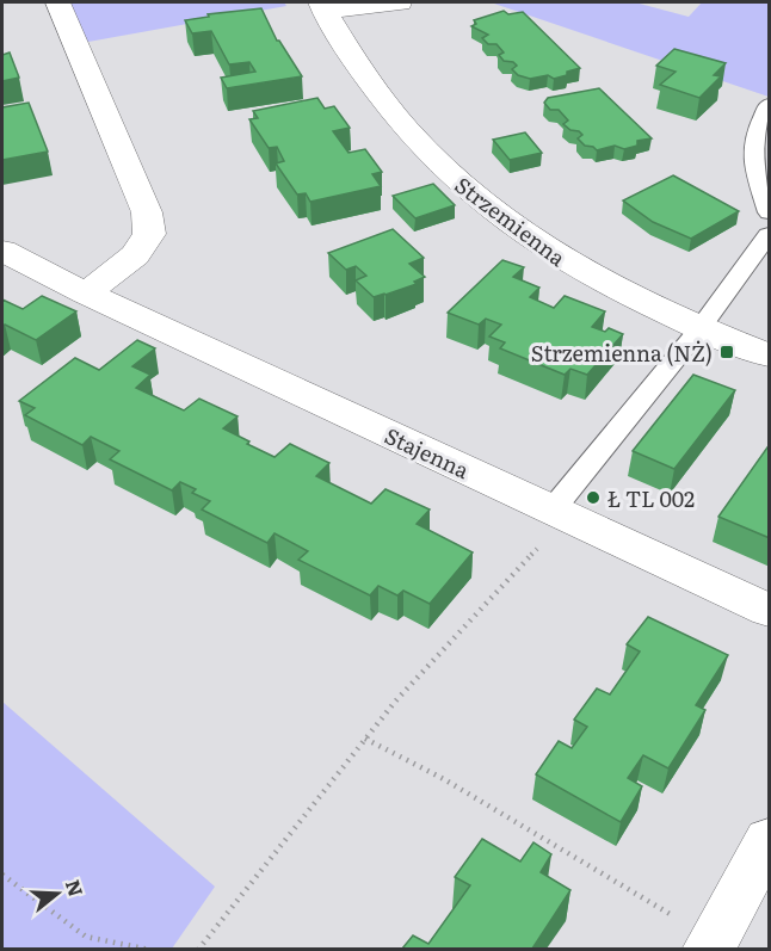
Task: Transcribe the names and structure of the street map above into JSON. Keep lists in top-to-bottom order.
{
  "streets": {
    "street": ["Strzemienna", "Stajenna"]
  },
  "places": {
    "transit": ["Strzemienna (NŻ)"],
    "other": ["Ł TL 002"]
  },
  "north": "right"
}
